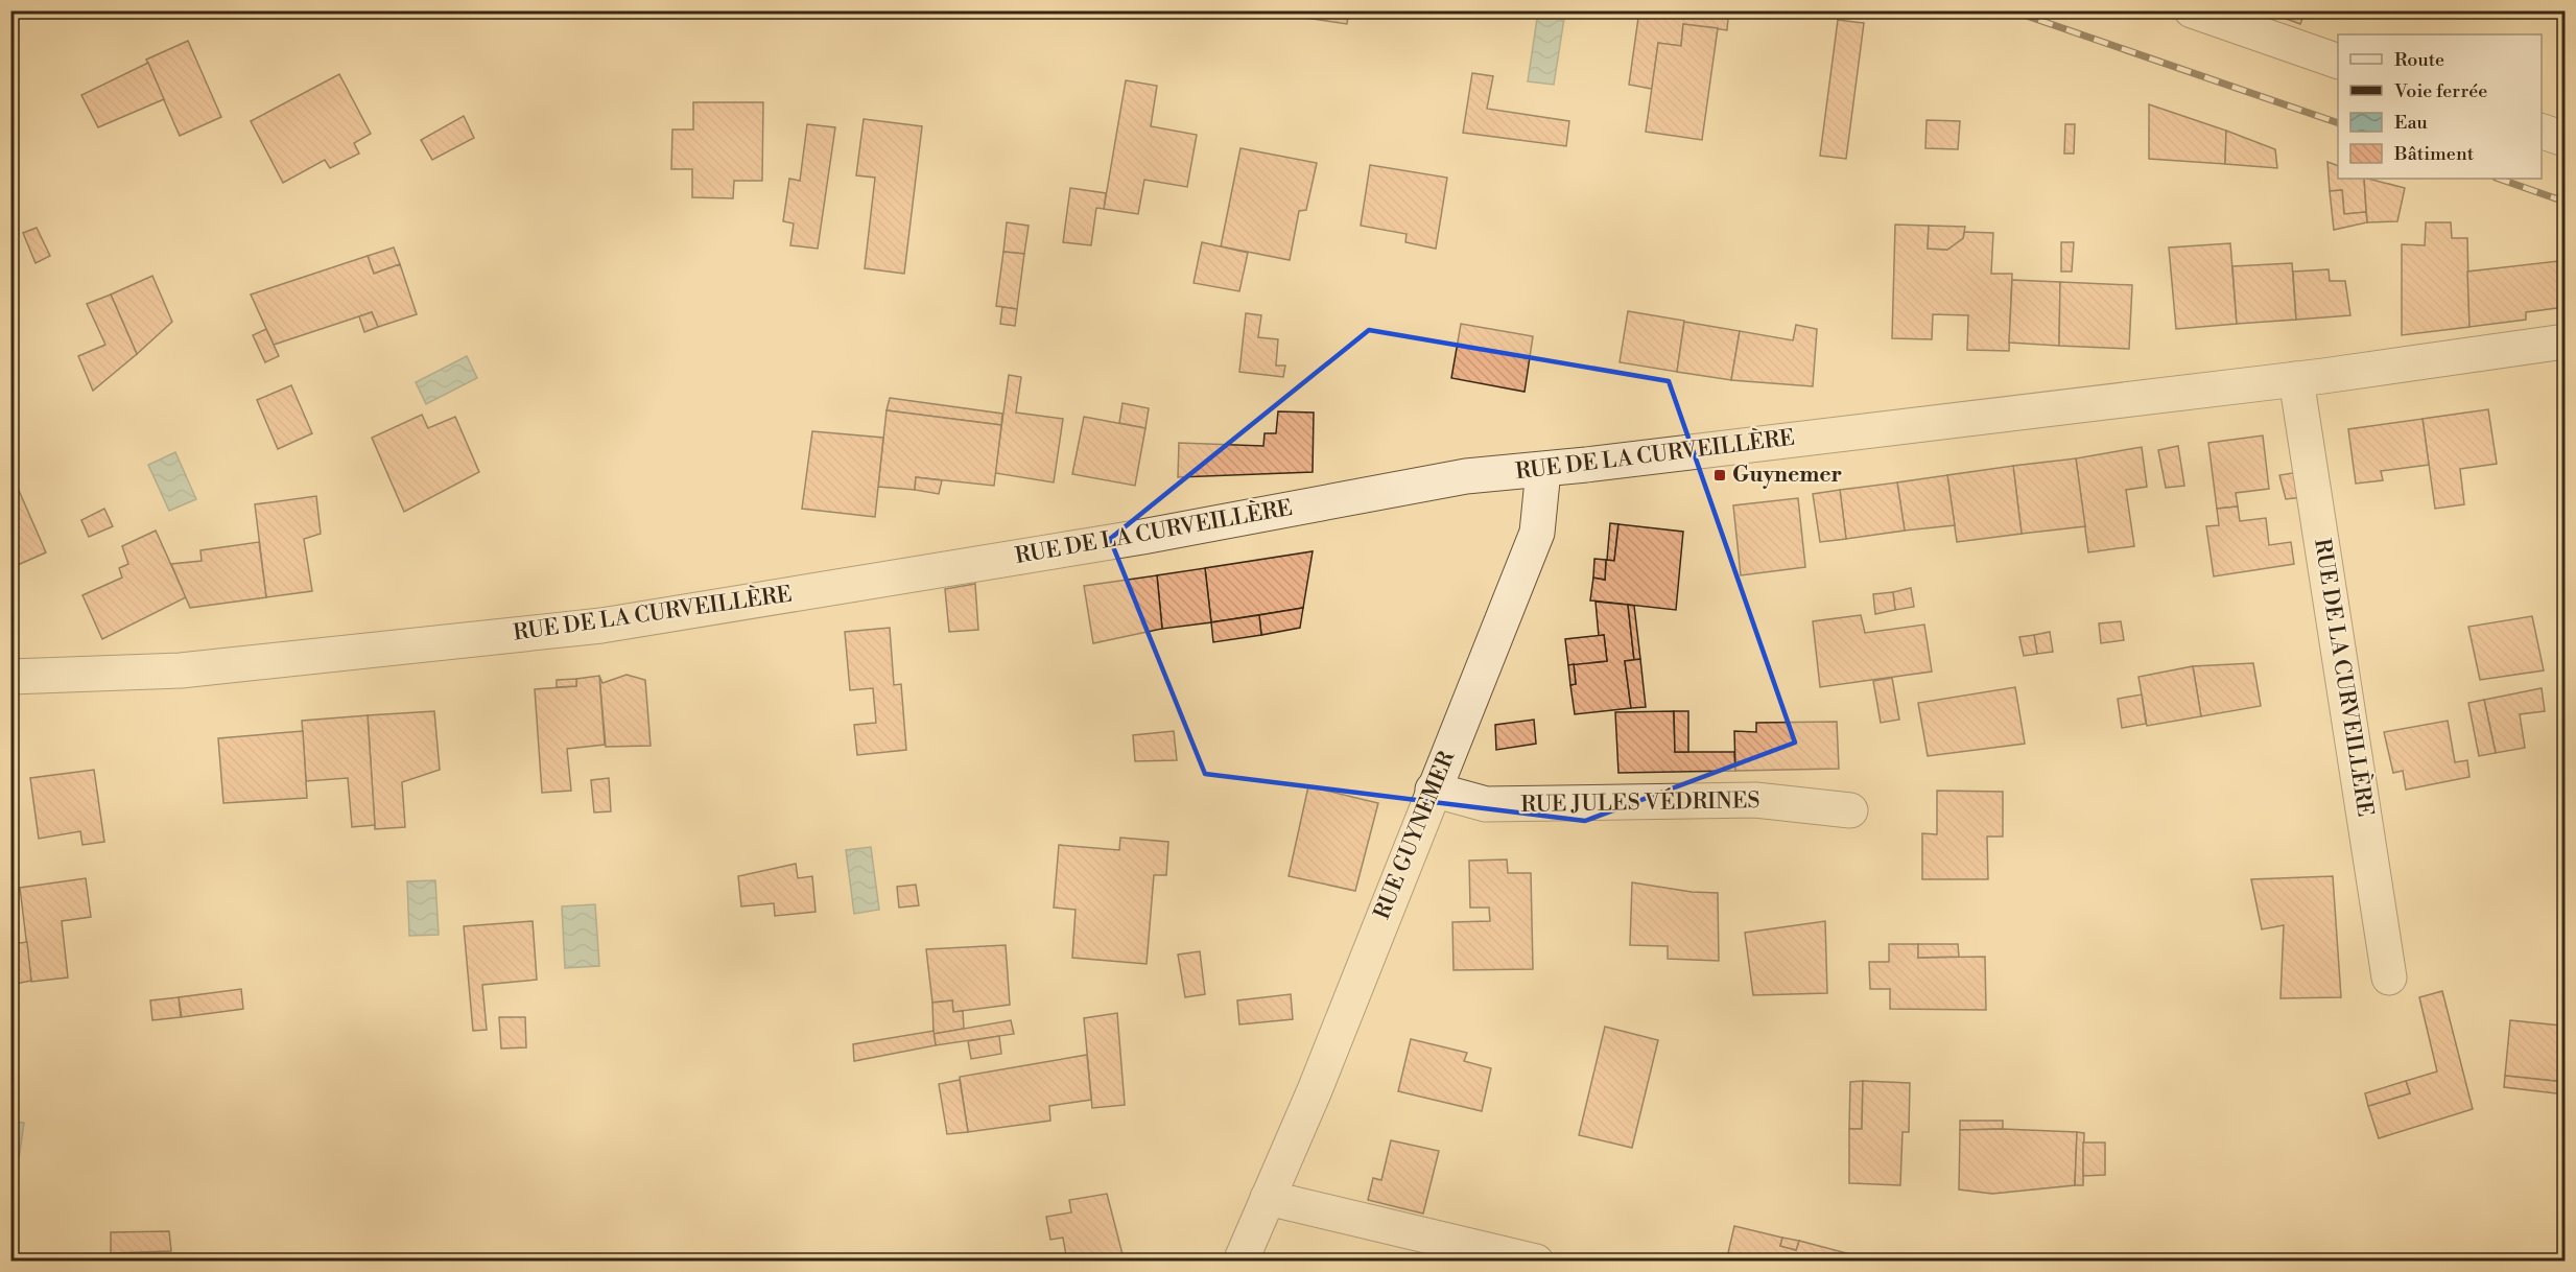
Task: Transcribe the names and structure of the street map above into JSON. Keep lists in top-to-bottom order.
{
  "streets": {
    "street": ["RUE DE LA CURVEILLÈRE", "RUE JULES VÉDRINES", "RUE GUYNEMER"]
  },
  "crossings": [
    ["RUE DE LA CURVEILLÈRE", "RUE GUYNEMER"],
    ["RUE JULES VÉDRINES", "RUE GUYNEMER"]
  ],
  "places": {
    "transit": ["Guynemer"]
  },
  "legend": [
    "Route",
    "Voie ferrée",
    "Eau",
    "Bâtiment"
  ]
}
